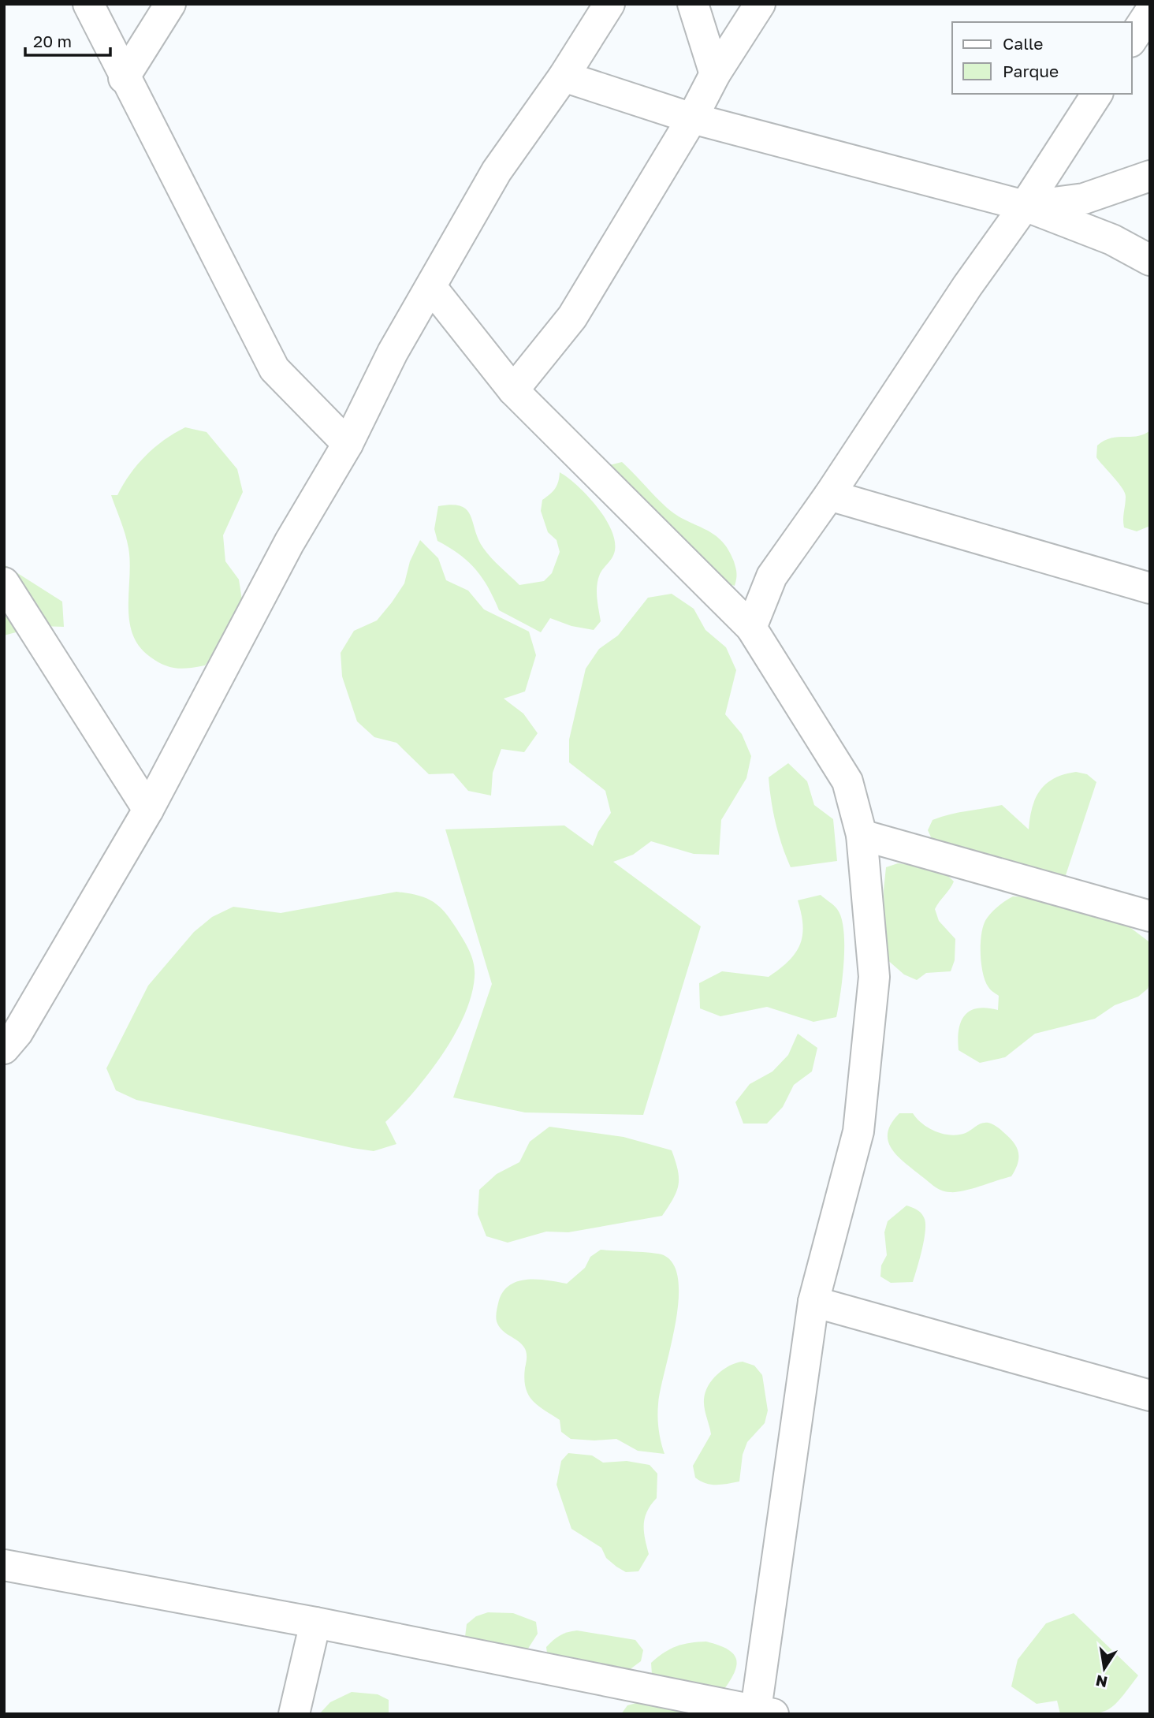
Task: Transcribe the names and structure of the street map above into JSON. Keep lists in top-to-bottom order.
{
  "legend": ["Calle", "Parque"],
  "scale_bar": "20 m",
  "north": "bottom"
}
